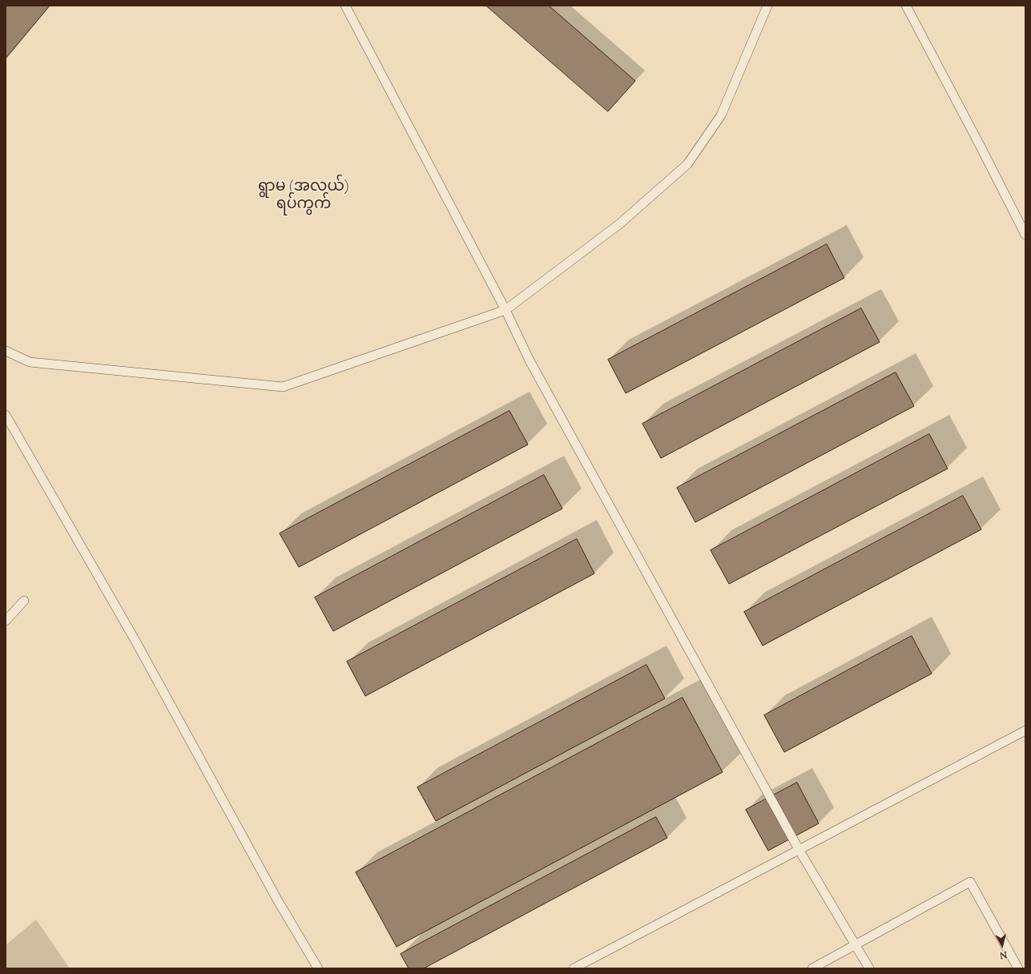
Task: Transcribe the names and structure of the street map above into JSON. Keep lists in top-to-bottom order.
{
  "districts": ["ရွာမ (အလယ်) ရပ်ကွက်"],
  "north": "bottom"
}
